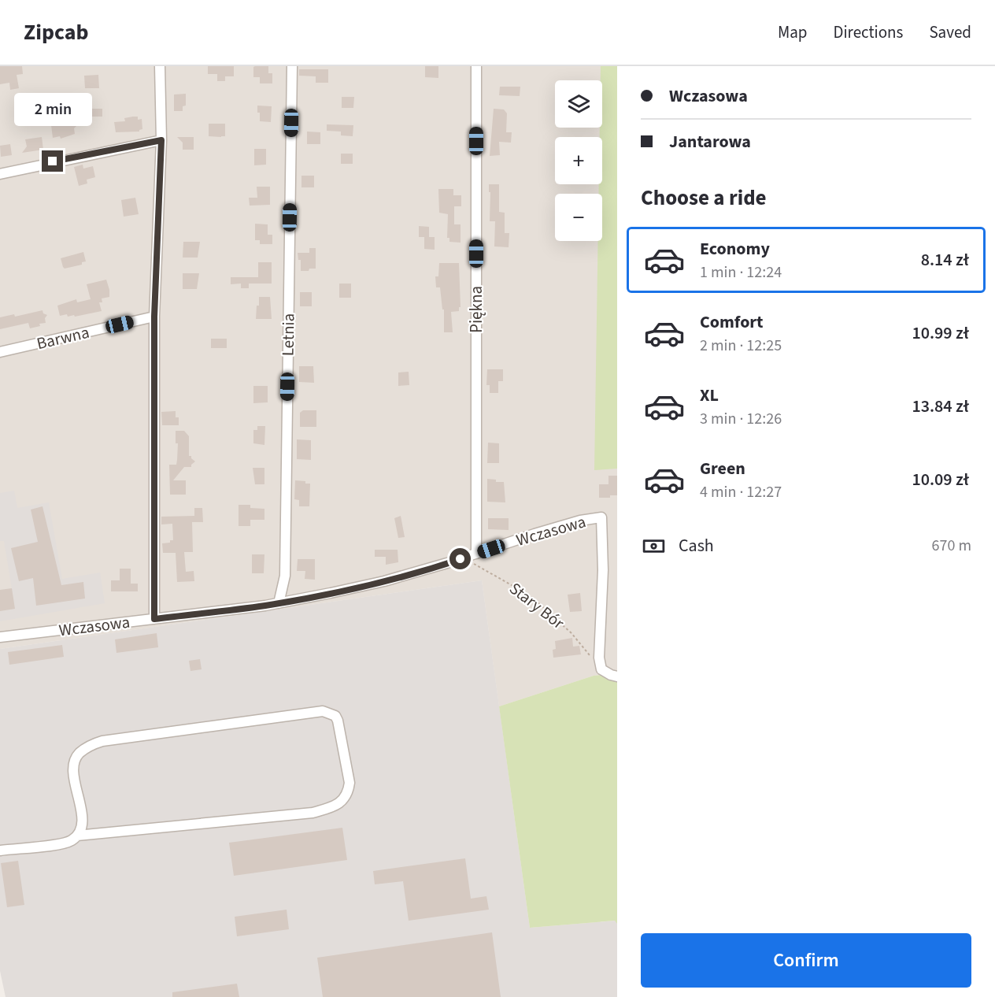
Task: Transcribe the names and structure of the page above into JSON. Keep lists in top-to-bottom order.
{
  "streets": {
    "street": [
      "Piękna",
      "Letnia",
      "Barwna",
      "Wczasowa"
    ],
    "path": ["Stary Bór"]
  },
  "crossings": [
    ["Piękna", "Wczasowa"],
    ["Letnia", "Wczasowa"],
    ["Wczasowa", "Stary Bór"]
  ],
  "page": {
    "header": "Zipcab",
    "nav": ["Map", "Directions", "Saved"],
    "banner": ["Wczasowa", "Jantarowa"],
    "map_buttons": ["+", "−"],
    "bubble": "2 min",
    "heading": "Choose a ride",
    "list": [
      {
        "name": "Economy",
        "note": "1 min · 12:24",
        "value": "8.14 zł"
      },
      {
        "name": "Comfort",
        "note": "2 min · 12:25",
        "value": "10.99 zł"
      },
      {
        "name": "XL",
        "note": "3 min · 12:26",
        "value": "13.84 zł"
      },
      {
        "name": "Green",
        "note": "4 min · 12:27",
        "value": "10.09 zł"
      }
    ],
    "pay": ["Cash", "670 m"],
    "buttons": "Confirm"
  }
}
